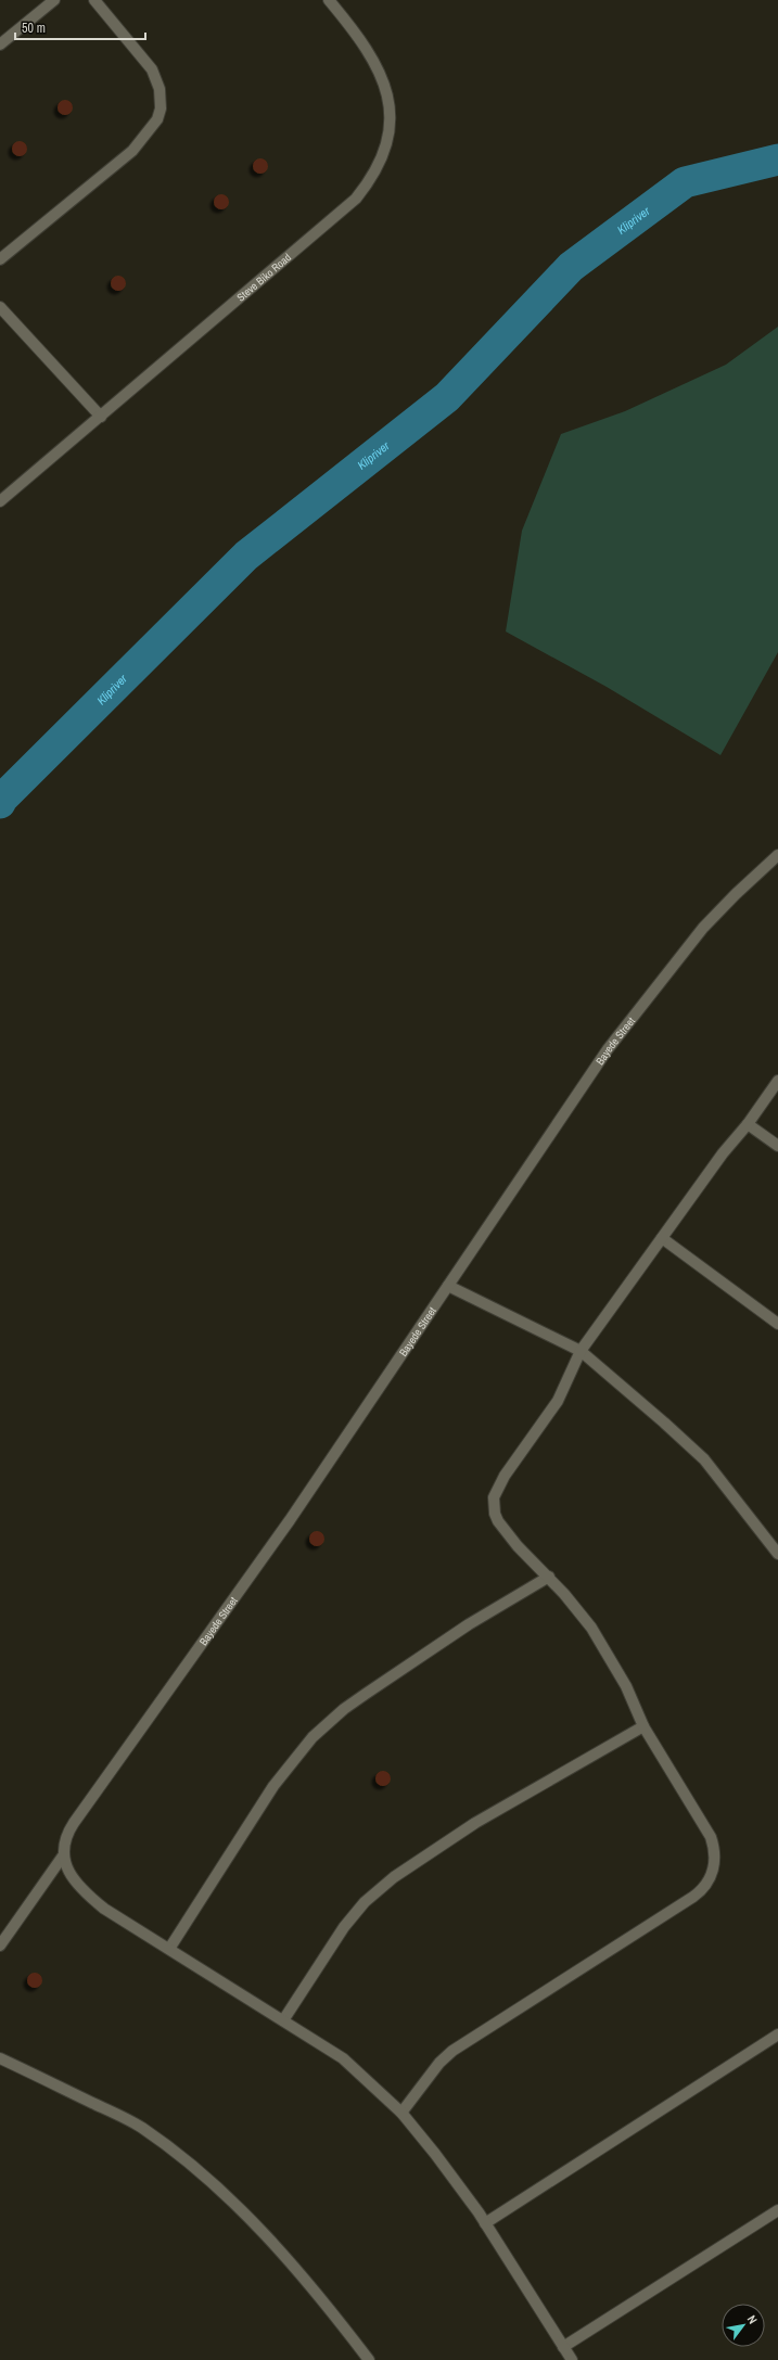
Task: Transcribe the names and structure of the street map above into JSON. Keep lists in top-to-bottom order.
{
  "streets": {
    "street": ["Steve Biko Road", "Bayede Street"]
  },
  "water": ["Klipriver"],
  "scale_bar": "50 m",
  "north": "top right"
}
